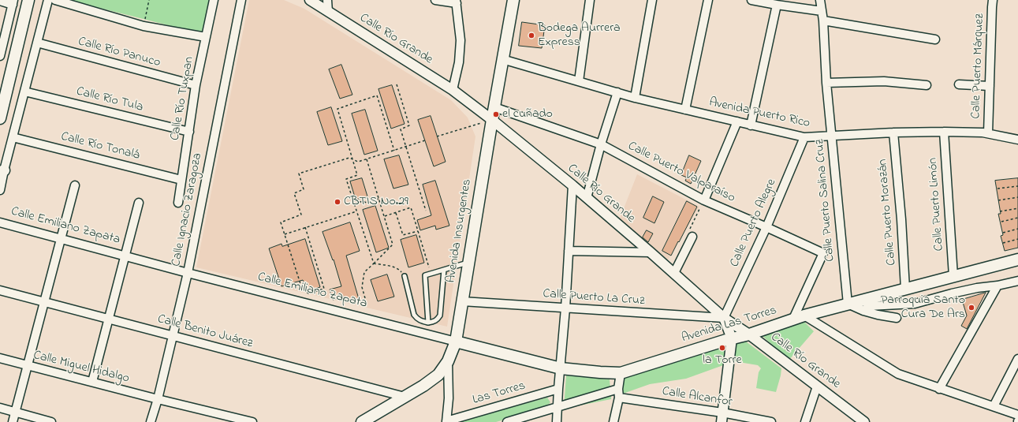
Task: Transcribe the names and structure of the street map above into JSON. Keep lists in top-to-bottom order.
{
  "streets": {
    "main road": ["Calle Emiliano Zapata", "Avenida Insurgentes", "Avenida Las Torres"],
    "street": [
      "Calle Río Grande",
      "Calle Río Panuco",
      "Calle Puerto Márquez",
      "Calle Río Tuxpan",
      "Calle Río Tula",
      "Avenida Puerto Rico",
      "Calle Río Tonalá",
      "Calle Puerto Valparaíso",
      "Calle Puerto Salina Cruz",
      "Calle Puerto Limón",
      "Calle Ignacio Zaragoza",
      "Calle Puerto Morazán",
      "Calle Puerto Alegre",
      "Calle Puerto La Cruz",
      "Calle Benito Juárez",
      "Calle Miguel Hidalgo",
      "Las Torres",
      "Calle Alcanfor"
    ]
  },
  "crossings": [
    ["Calle Río Grande", "Calle Puerto Alegre"],
    ["Calle Río Grande", "Avenida Insurgentes"],
    ["Calle Río Grande", "Calle Puerto La Cruz"],
    ["Calle Río Grande", "Avenida Las Torres"],
    ["Calle Río Panuco", "Calle Río Tuxpan"],
    ["Calle Puerto Márquez", "Avenida Puerto Rico"],
    ["Calle Río Tuxpan", "Calle Río Tula"],
    ["Calle Río Tuxpan", "Calle Río Tonalá"],
    ["Avenida Puerto Rico", "Calle Puerto Salina Cruz"],
    ["Avenida Puerto Rico", "Calle Puerto Limón"],
    ["Avenida Puerto Rico", "Calle Puerto Morazán"],
    ["Avenida Puerto Rico", "Calle Puerto Alegre"],
    ["Avenida Puerto Rico", "Avenida Insurgentes"],
    ["Calle Puerto Valparaíso", "Calle Puerto Alegre"],
    ["Calle Puerto Valparaíso", "Avenida Insurgentes"],
    ["Calle Puerto Valparaíso", "Avenida Las Torres"],
    ["Calle Puerto Salina Cruz", "Avenida Las Torres"],
    ["Calle Puerto Limón", "Avenida Las Torres"],
    ["Calle Ignacio Zaragoza", "Calle Emiliano Zapata"],
    ["Calle Ignacio Zaragoza", "Calle Benito Juárez"],
    ["Calle Ignacio Zaragoza", "Calle Miguel Hidalgo"],
    ["Calle Puerto Morazán", "Avenida Las Torres"],
    ["Calle Puerto Alegre", "Calle Puerto La Cruz"],
    ["Calle Emiliano Zapata", "Avenida Insurgentes"],
    ["Calle Emiliano Zapata", "Avenida Las Torres"],
    ["Avenida Insurgentes", "Calle Puerto La Cruz"],
    ["Avenida Insurgentes", "Calle Benito Juárez"]
  ],
  "places": [
    "Bodega Aurrera Express",
    "el cuñado",
    "CBTIS No.29",
    "Parroquia Santo Cura De Ars",
    "la Torre"
  ]
}
